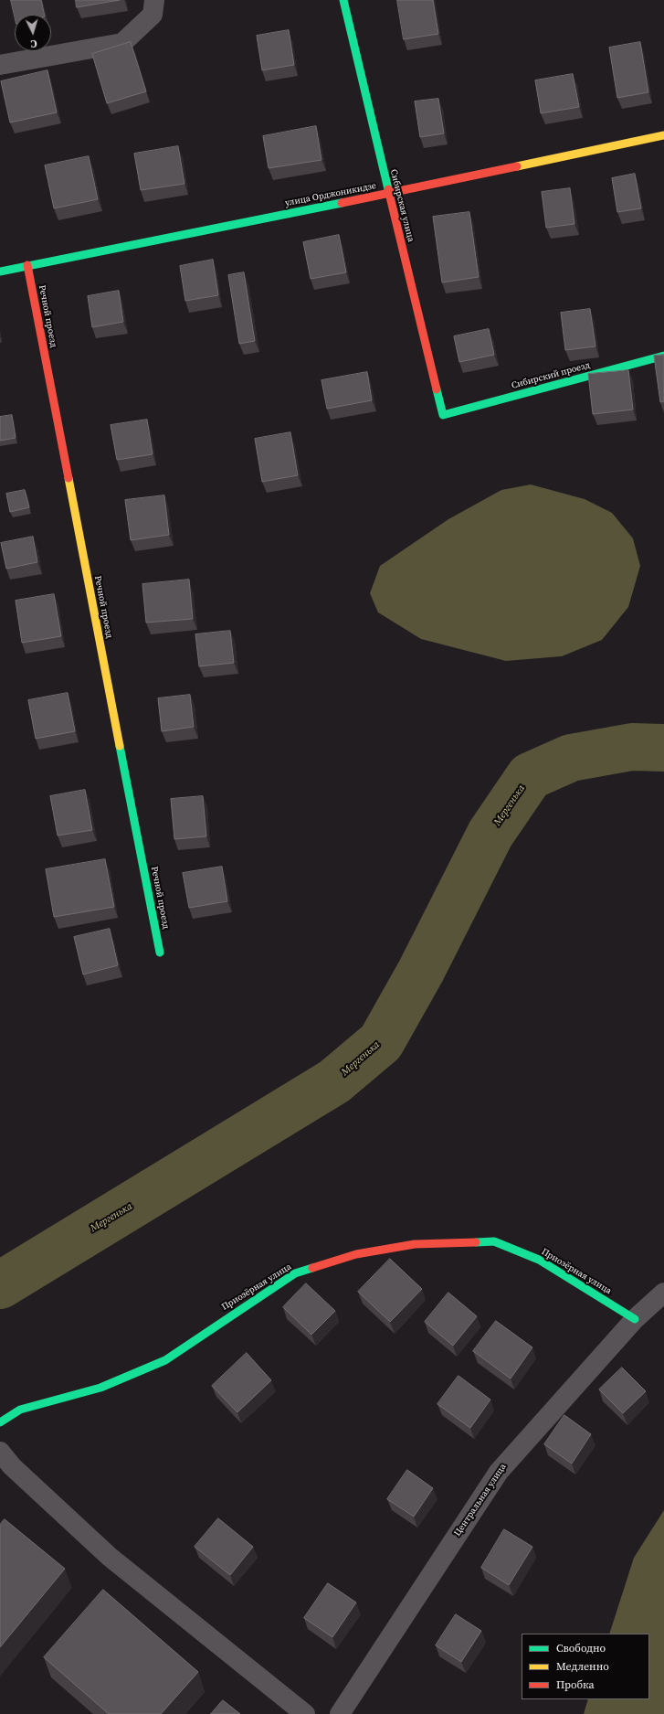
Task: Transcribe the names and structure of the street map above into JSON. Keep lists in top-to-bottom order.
{
  "streets": {
    "street": [
      "улица Орджоникидзе",
      "Сибирская улица",
      "Речной проезд",
      "Сибирский проезд",
      "Приозёрная улица",
      "Центральная улица"
    ]
  },
  "crossings": [
    ["улица Орджоникидзе", "Сибирская улица"],
    ["улица Орджоникидзе", "Речной проезд"],
    ["Сибирская улица", "Сибирский проезд"],
    ["Приозёрная улица", "Центральная улица"]
  ],
  "water": ["Мергенька"],
  "legend": ["Свободно", "Медленно", "Пробка"],
  "north": "bottom"
}
